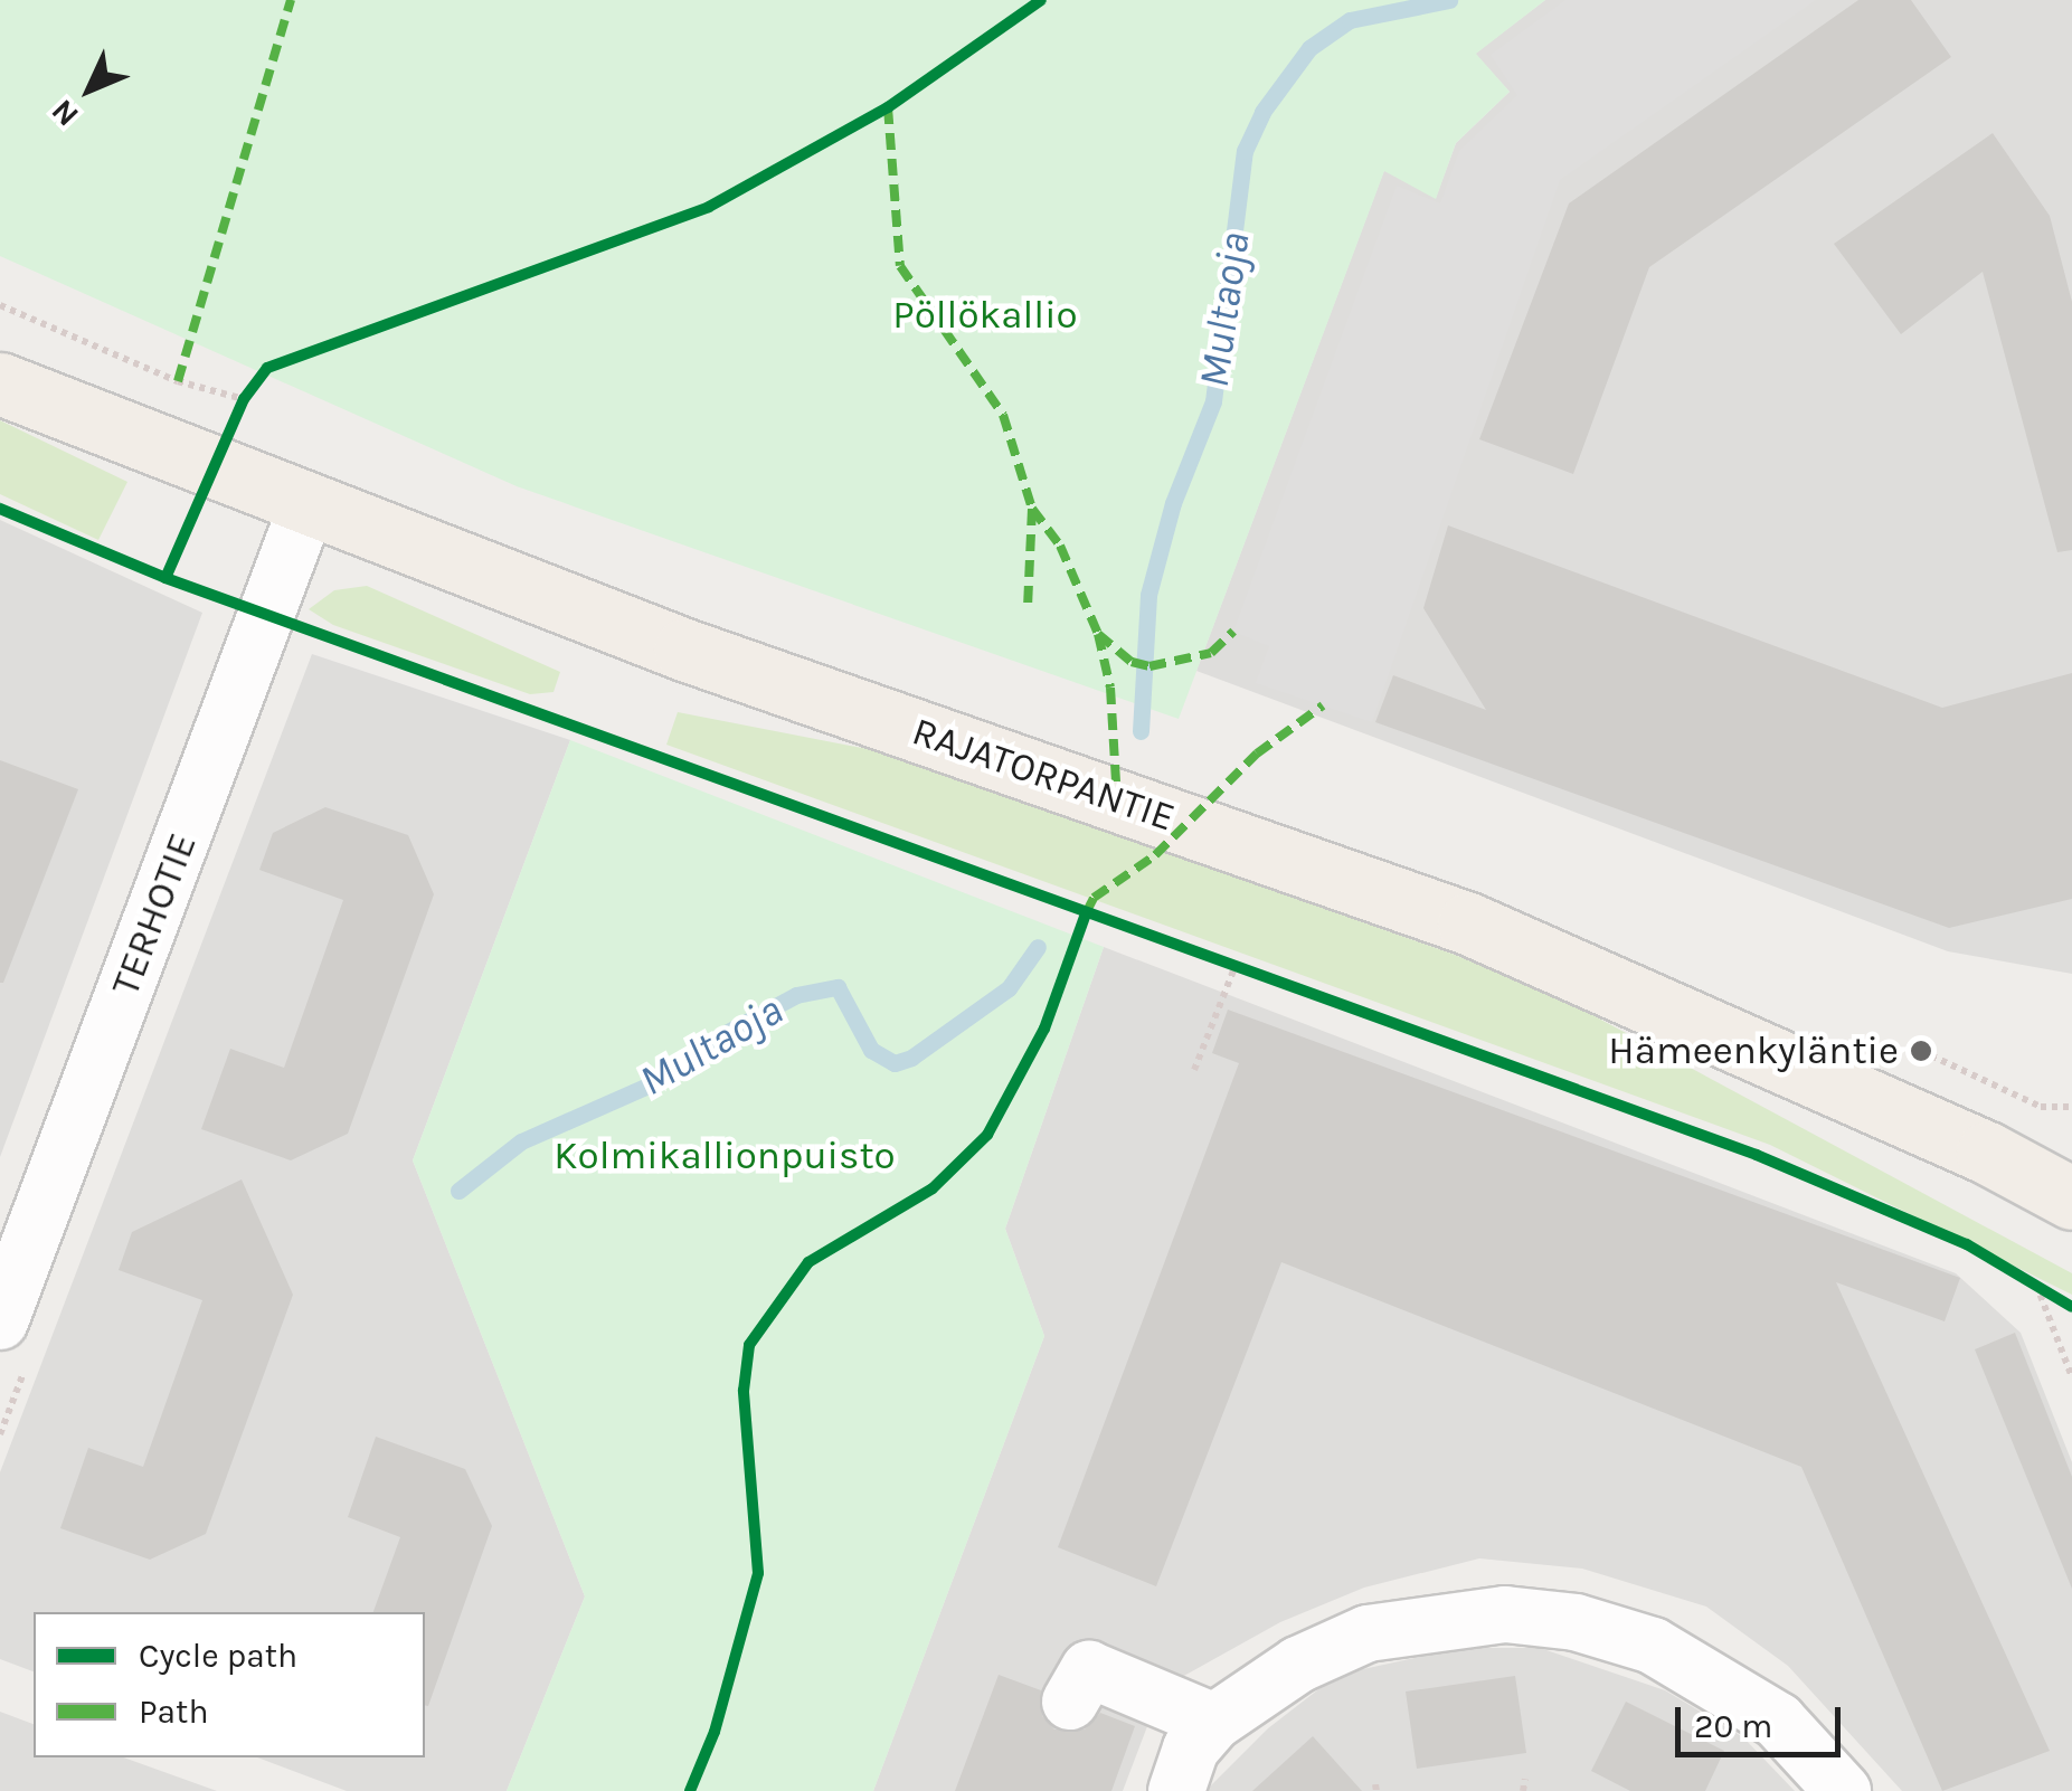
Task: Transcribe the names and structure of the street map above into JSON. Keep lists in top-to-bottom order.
{
  "streets": {
    "main road": ["RAJATORPANTIE"],
    "street": ["TERHOTIE"]
  },
  "crossings": [
    ["RAJATORPANTIE", "TERHOTIE"]
  ],
  "water": ["Multaoja"],
  "parks": ["Pöllökallio", "Kolmikallionpuisto"],
  "places": ["Hämeenkyläntie"],
  "legend": ["Cycle path", "Path"],
  "scale_bar": "20 m",
  "north": "bottom left"
}
